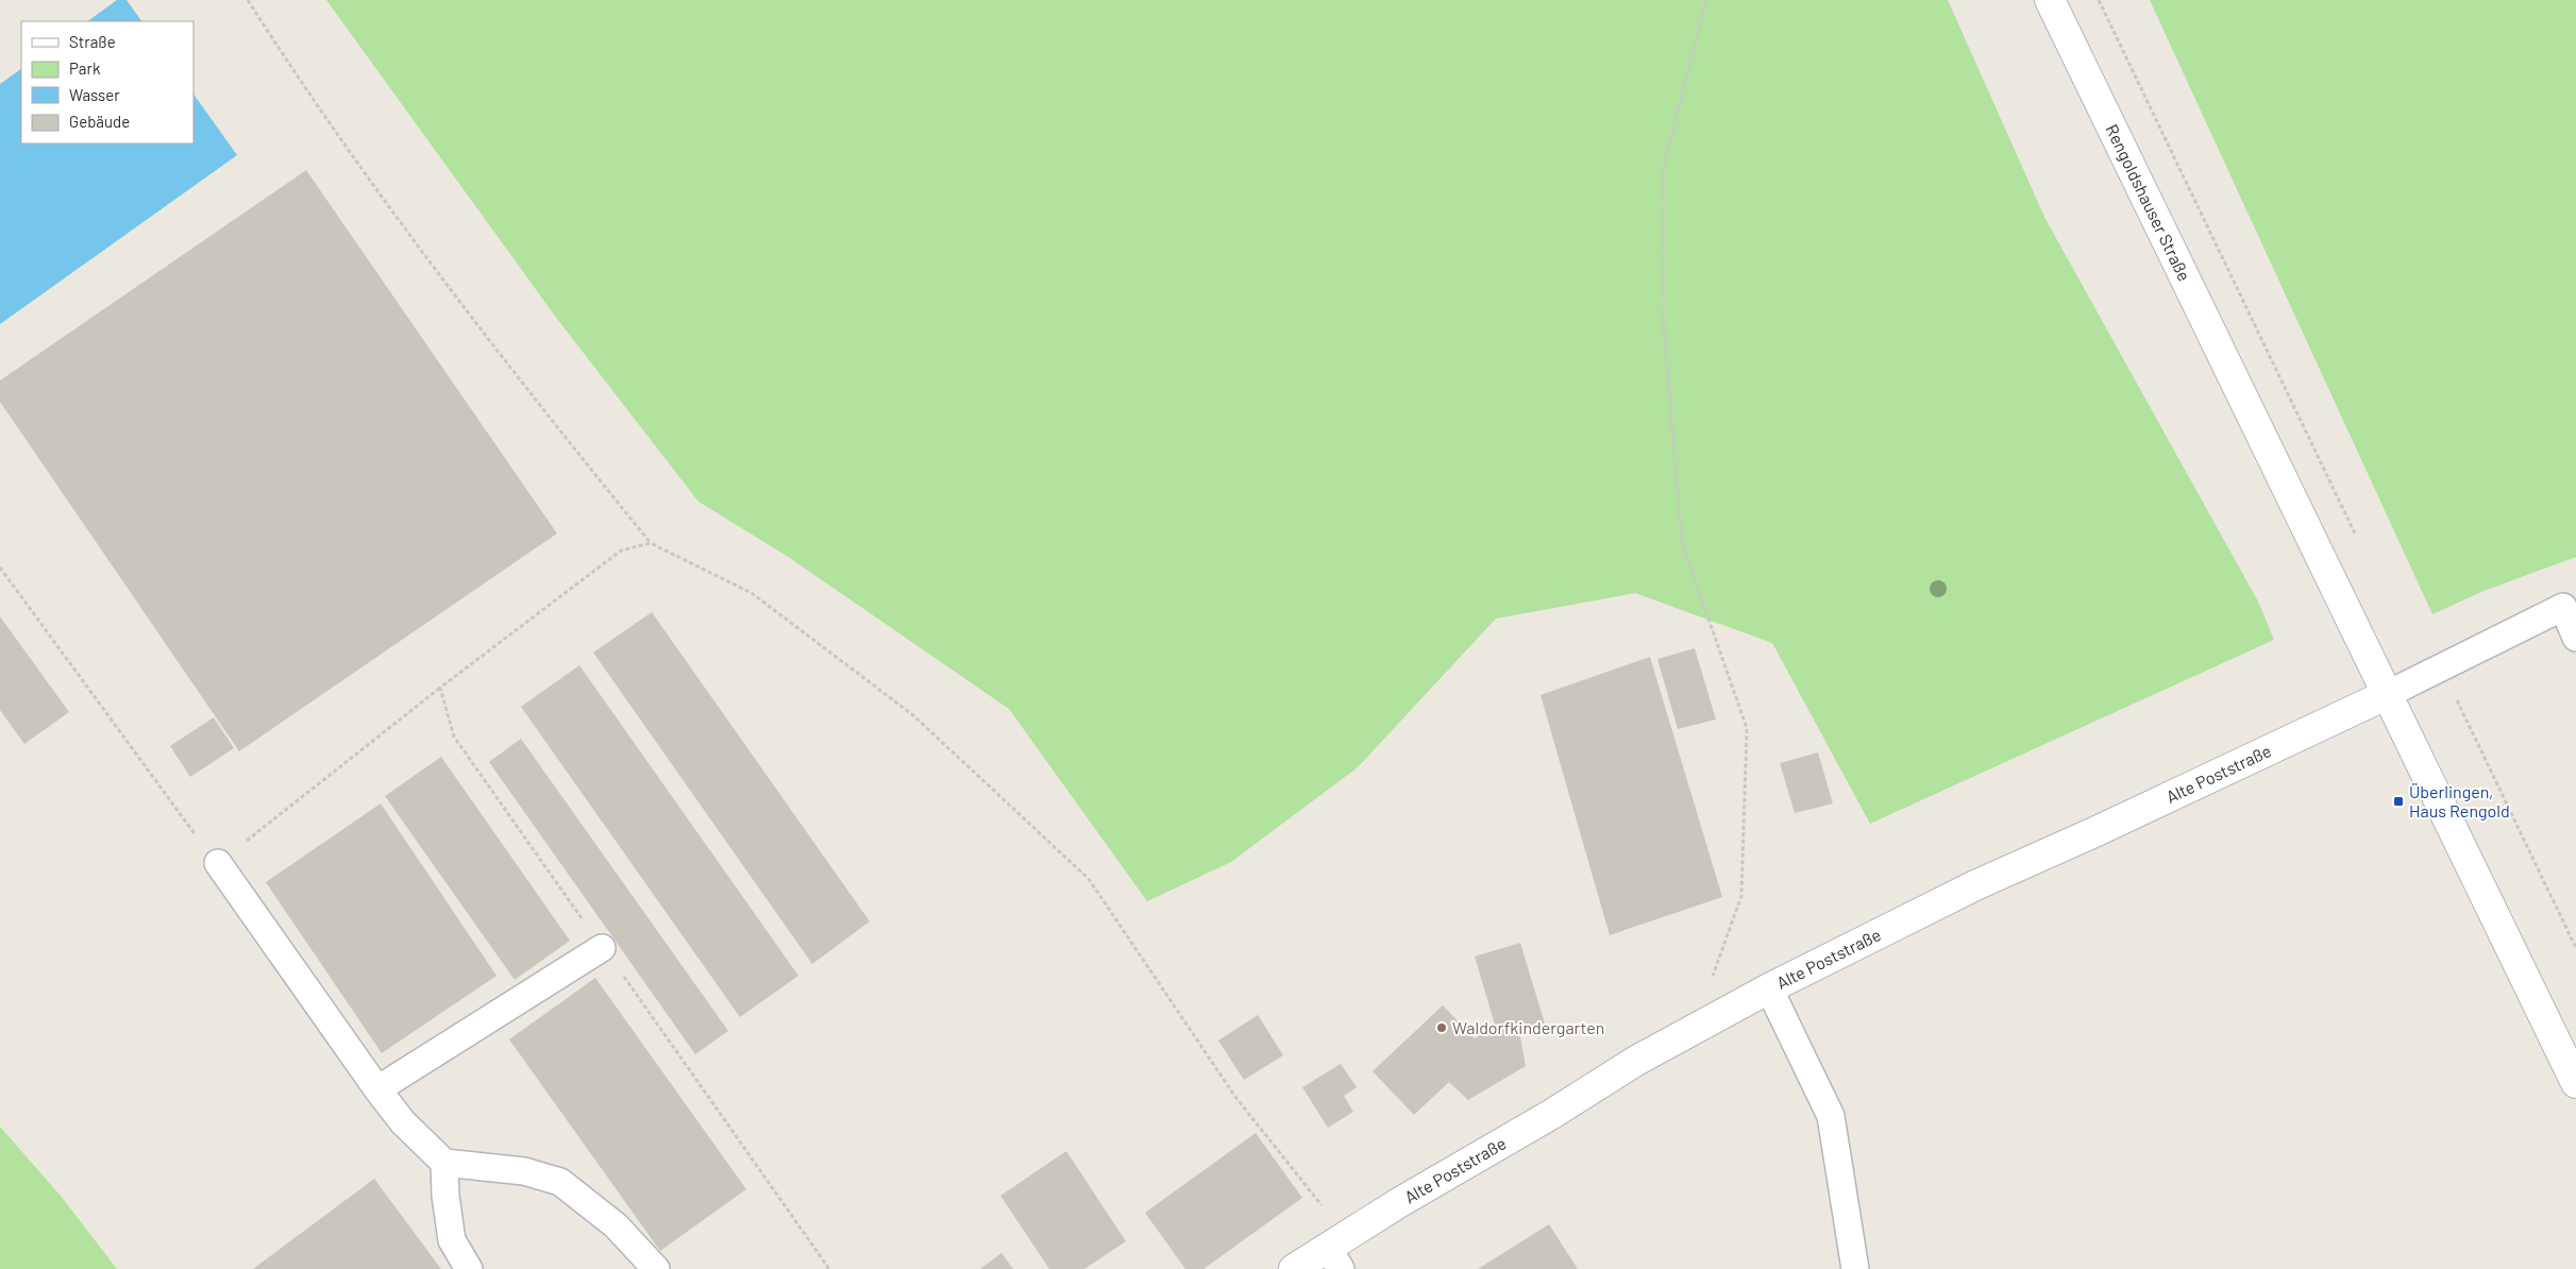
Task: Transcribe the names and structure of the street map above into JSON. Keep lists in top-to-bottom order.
{
  "streets": {
    "street": ["Rengoldshauser Straße", "Alte Poststraße"]
  },
  "crossings": [
    ["Rengoldshauser Straße", "Alte Poststraße"]
  ],
  "places": {
    "transit": ["Überlingen, Haus Rengold"],
    "other": ["Waldorfkindergarten"]
  },
  "legend": [
    "Straße",
    "Park",
    "Wasser",
    "Gebäude"
  ]
}
